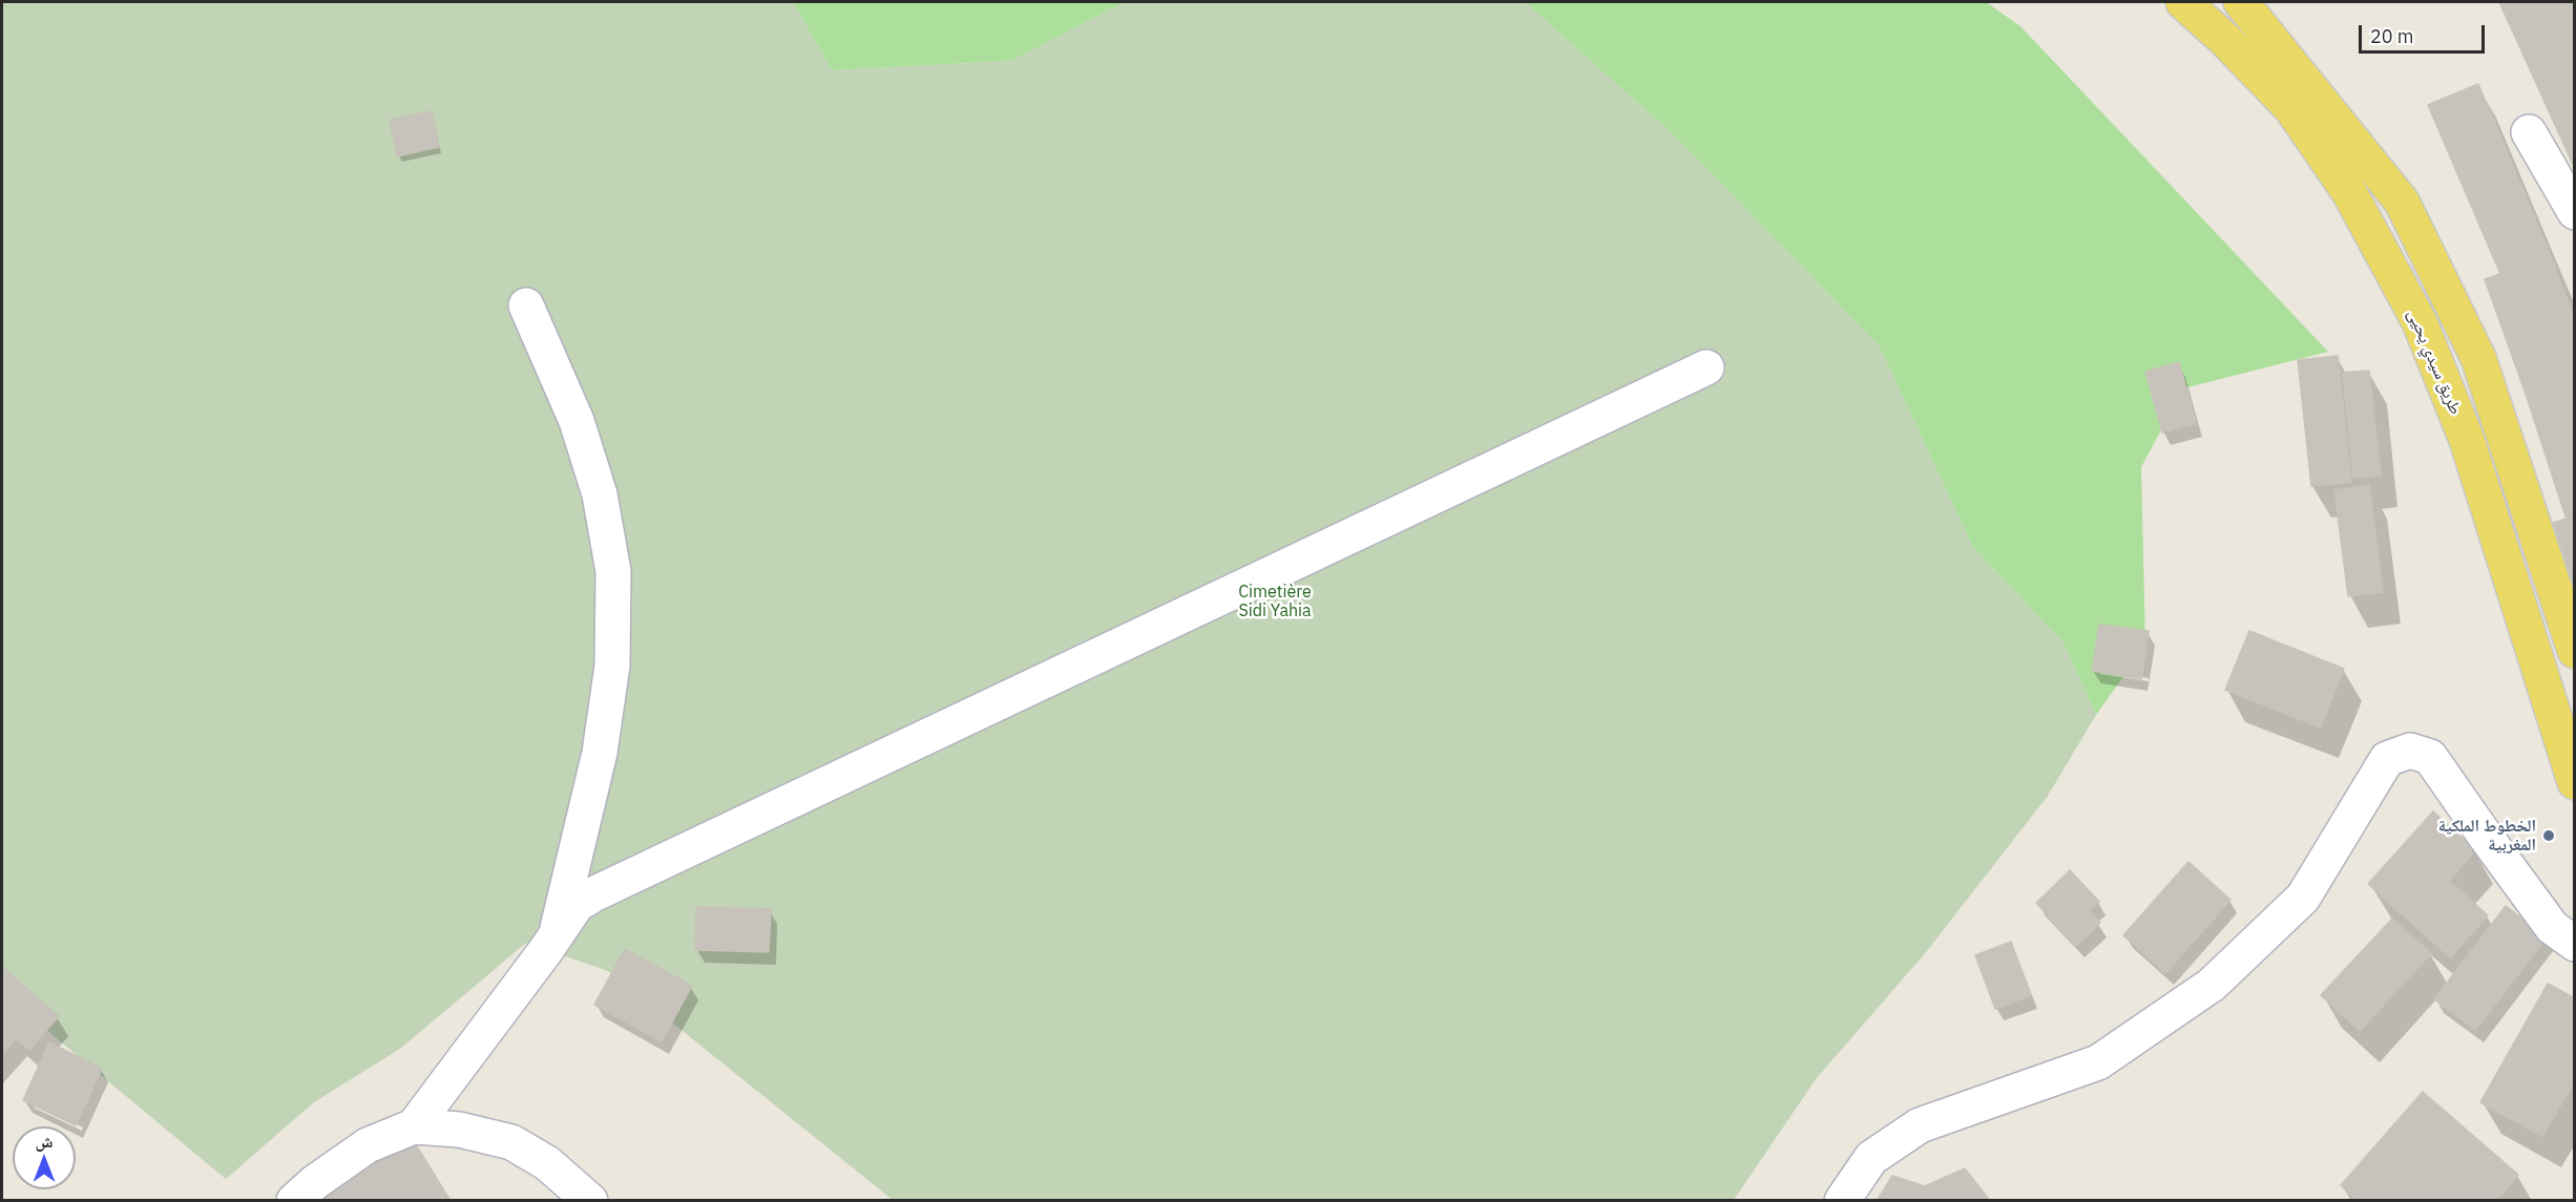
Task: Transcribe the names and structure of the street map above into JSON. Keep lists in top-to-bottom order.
{
  "streets": {
    "main road": ["طريق سيدي يحيى"]
  },
  "parks": ["Cimetière Sidi Yahia"],
  "places": ["الخطوط الملكية المغربية"],
  "scale_bar": "20 m",
  "north": "top"
}
